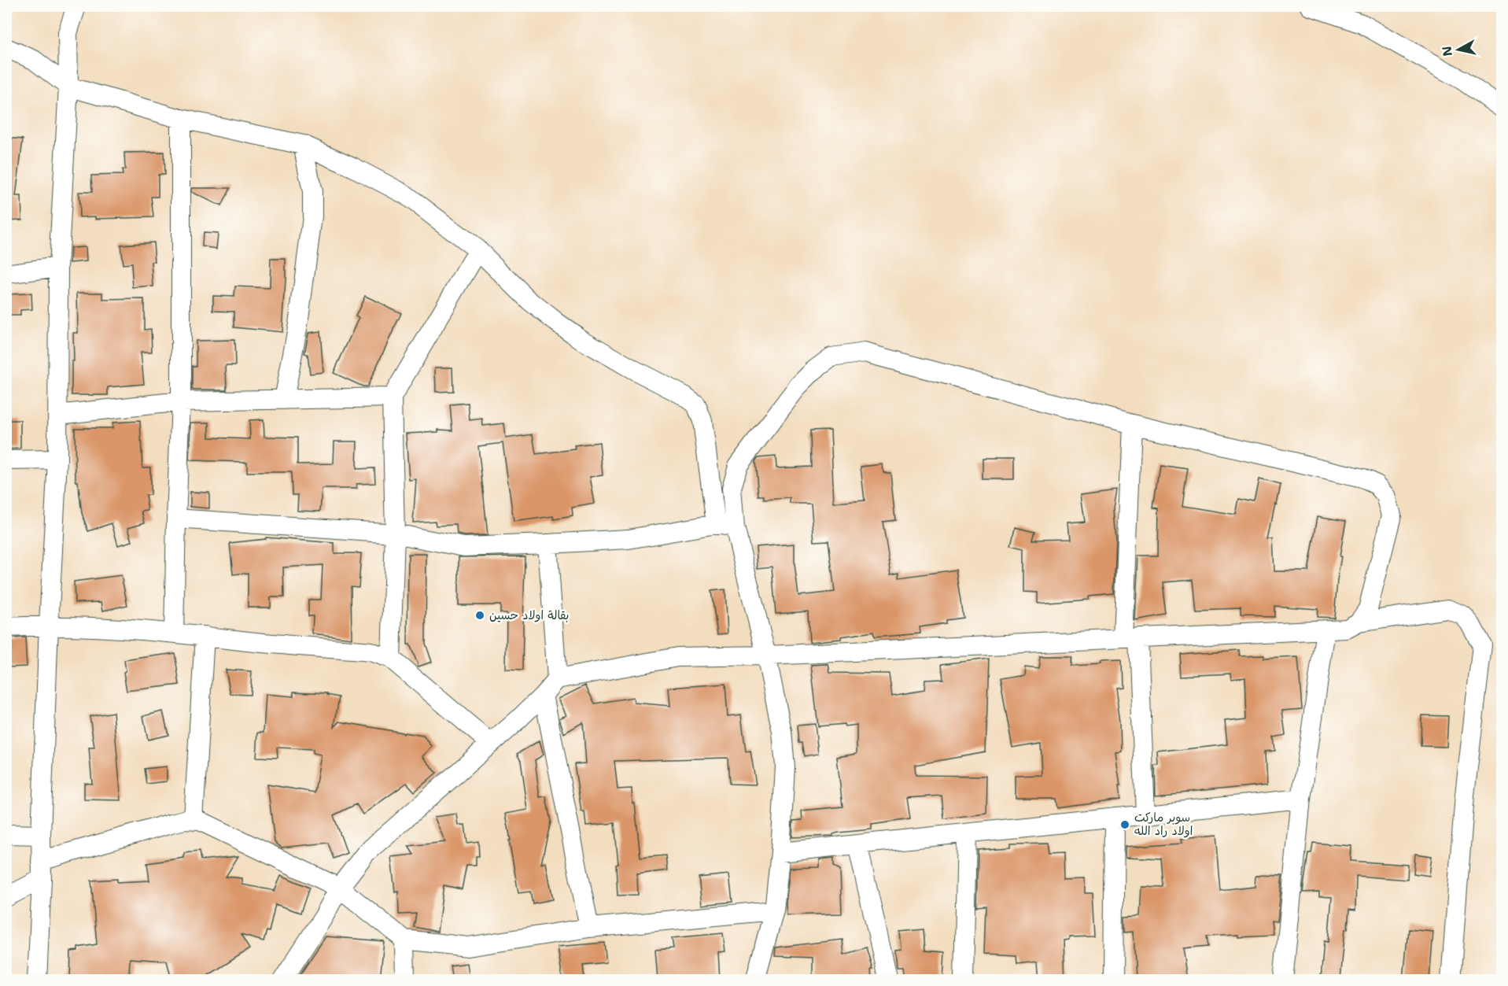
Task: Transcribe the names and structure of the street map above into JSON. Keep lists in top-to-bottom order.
{
  "places": ["بقالة اولاد حسين", "سوبر ماركت اولاد راد الله"],
  "north": "left"
}
